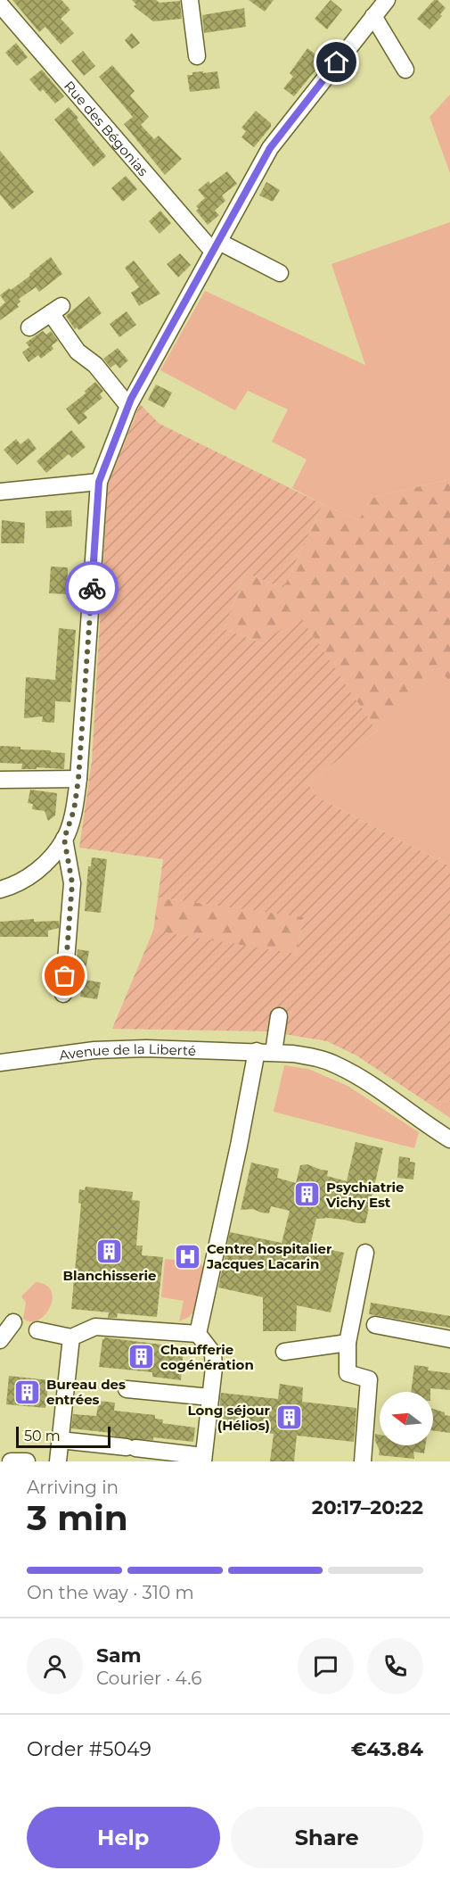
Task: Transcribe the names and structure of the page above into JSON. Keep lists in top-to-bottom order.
{
  "streets": {
    "street": ["Rue des Bégonias", "Avenue de la Liberté"]
  },
  "places": {
    "building": [
      "Psychiatrie Vichy Est",
      "Blanchisserie",
      "Chaufferie cogénération",
      "Bureau des entrées",
      "Long séjour (Hélios)"
    ],
    "hospital": ["Centre hospitalier Jacques Lacarin"]
  },
  "scale_bar": "50 m",
  "north": "left",
  "page": {
    "scale": "50 m",
    "heading": ["3 min", "Arriving in", "20:17–20:22"],
    "panel": [
      "Sam",
      "Courier · 4.6",
      "Order #5049",
      "€43.84"
    ],
    "bar": "On the way · 310 m",
    "buttons": ["Help", "Share"]
  }
}
